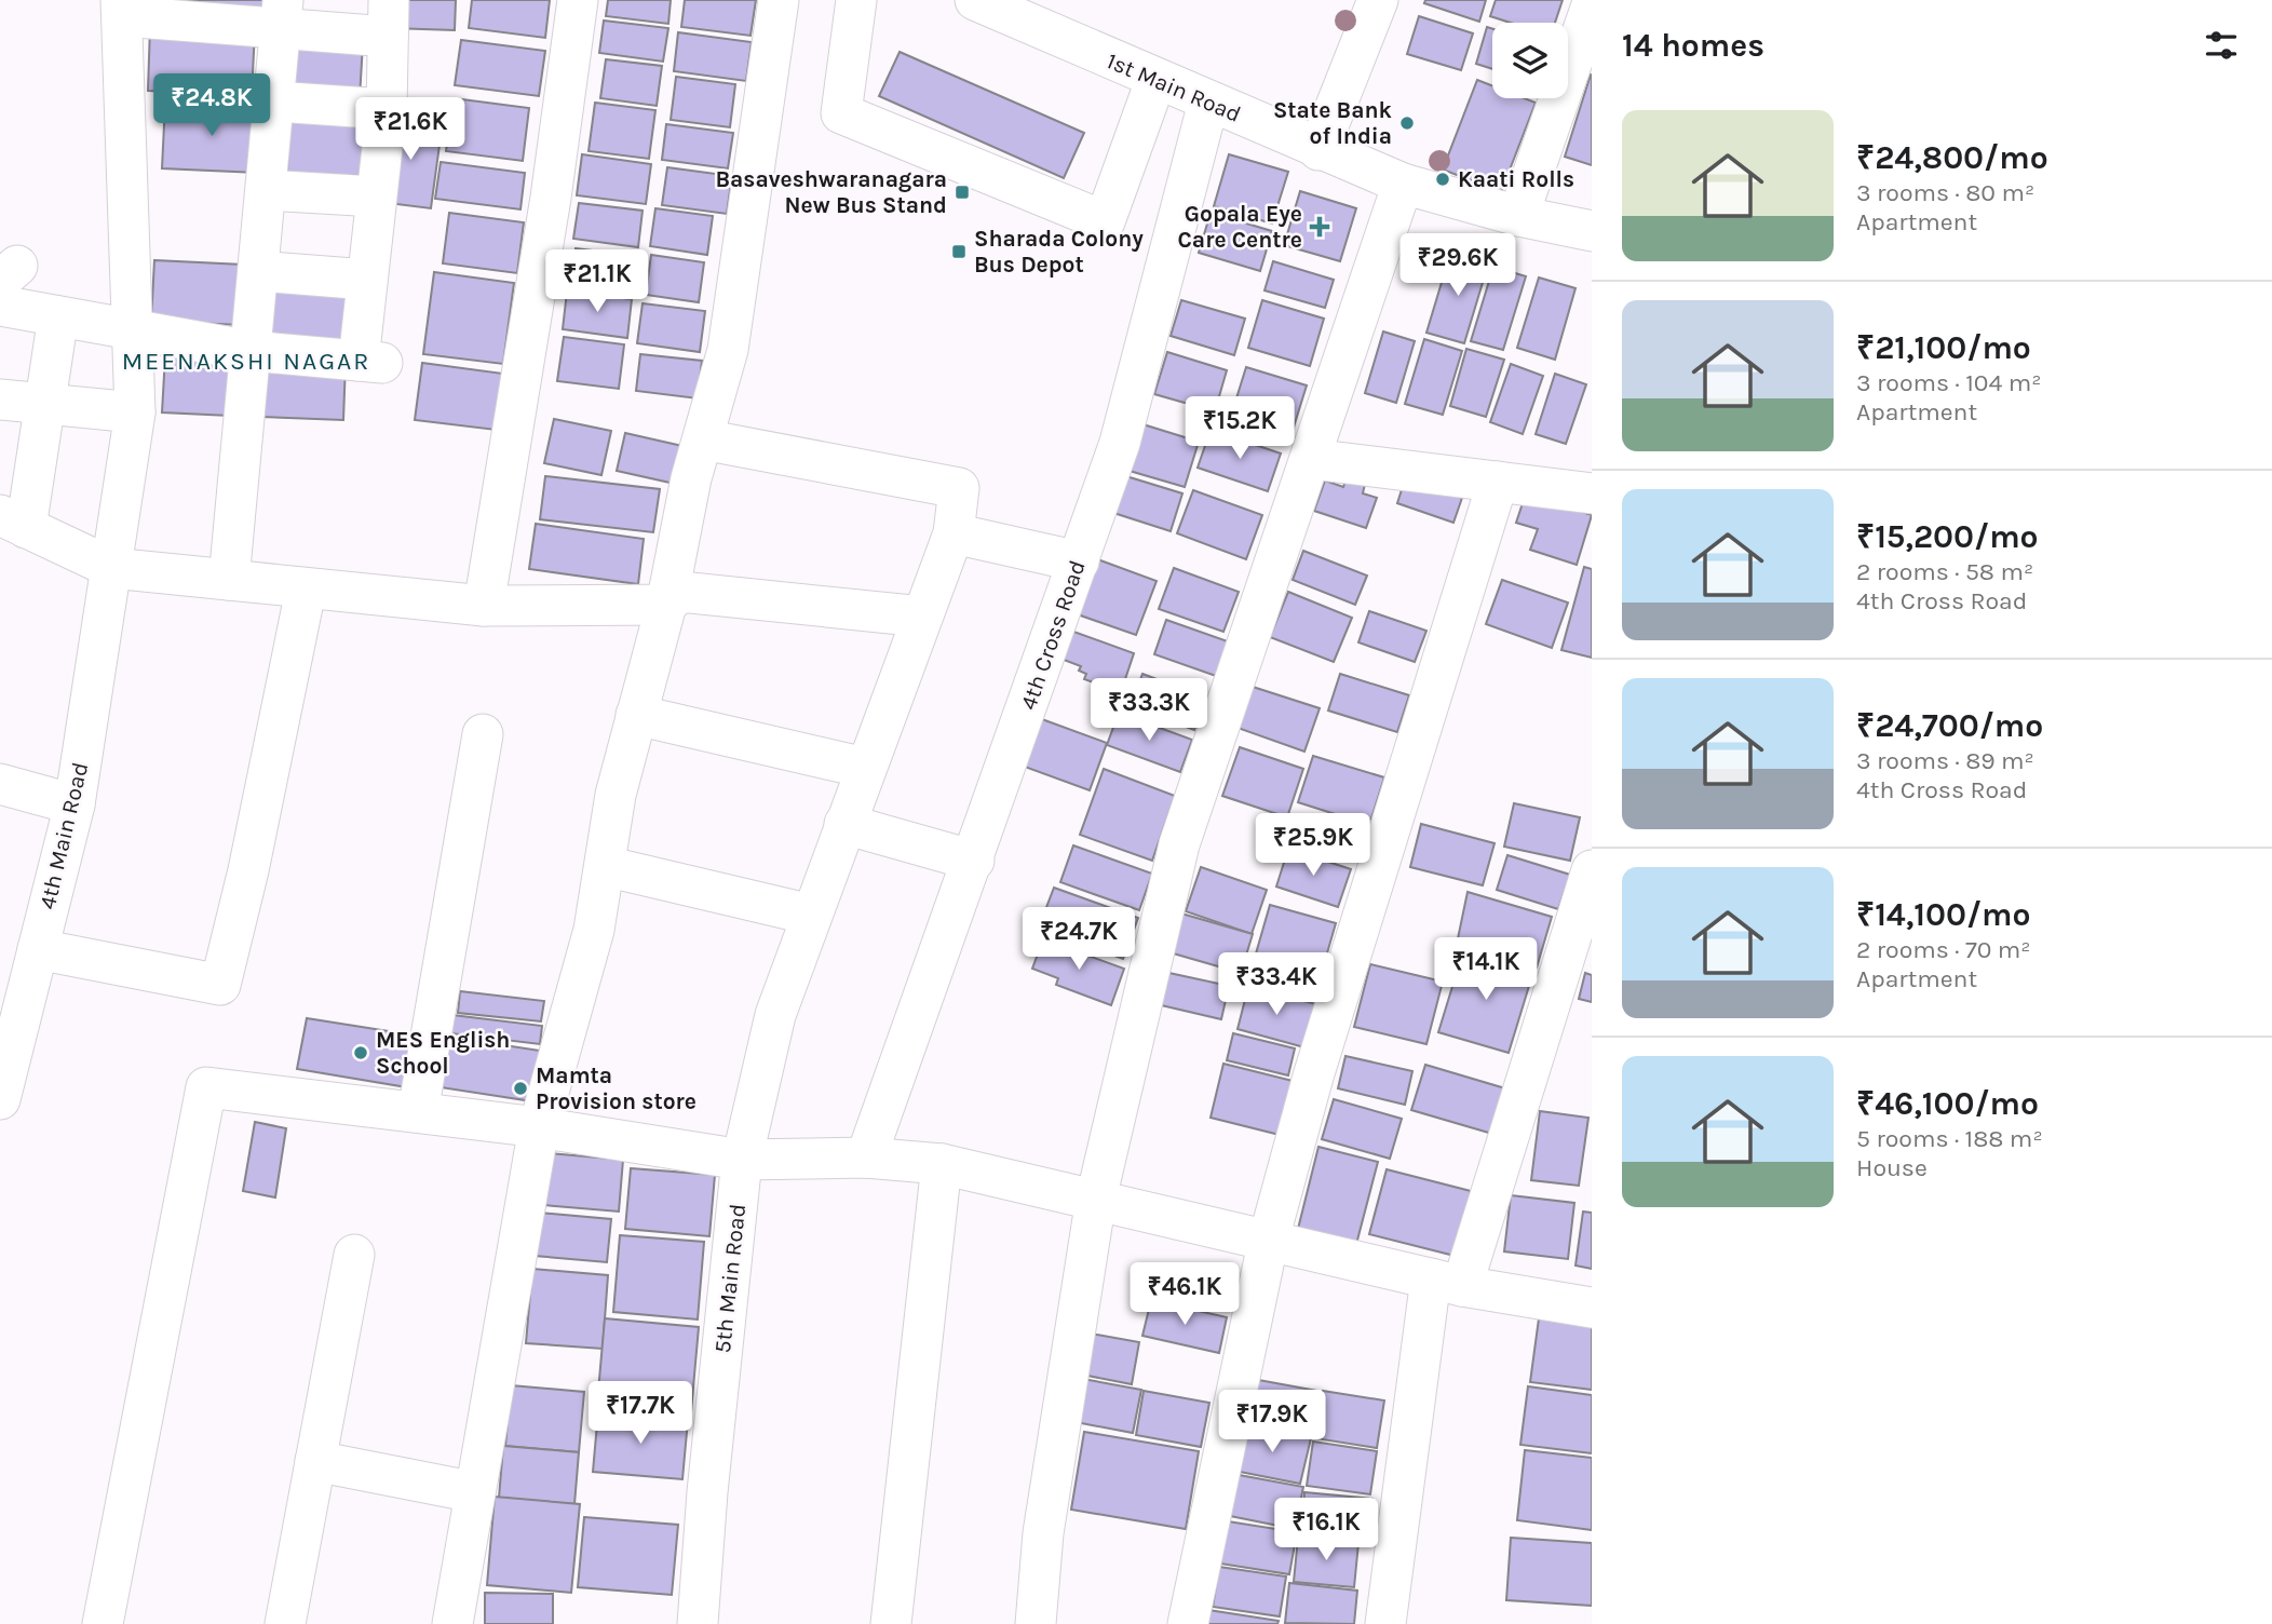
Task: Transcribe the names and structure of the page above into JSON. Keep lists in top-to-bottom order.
{
  "streets": {
    "street": [
      "1st Main Road",
      "4th Cross Road",
      "4th Main Road",
      "5th Main Road"
    ]
  },
  "crossings": [
    ["1st Main Road", "4th Cross Road"]
  ],
  "districts": ["MEENAKSHI NAGAR"],
  "places": {
    "other": [
      "State Bank of India",
      "Kaati Rolls",
      "MES English School",
      "Mamta Provision store"
    ],
    "transit": ["Basaveshwaranagara New Bus Stand", "Sharada Colony Bus Depot"],
    "health": ["Gopala Eye Care Centre"]
  },
  "page": {
    "heading": "14 homes",
    "price": [
      "₹24.8K",
      "₹21.6K",
      "₹29.6K",
      "₹21.1K",
      "₹15.2K",
      "₹33.3K",
      "₹25.9K",
      "₹24.7K",
      "₹14.1K",
      "₹33.4K",
      "₹46.1K",
      "₹17.7K",
      "₹17.9K",
      "₹16.1K"
    ],
    "list": [
      {
        "name": "₹24,800/mo",
        "note": "3 rooms · 80 m² · Apartment"
      },
      {
        "name": "₹21,100/mo",
        "note": "3 rooms · 104 m² · Apartment"
      },
      {
        "name": "₹15,200/mo",
        "note": "2 rooms · 58 m² · 4th Cross Road"
      },
      {
        "name": "₹24,700/mo",
        "note": "3 rooms · 89 m² · 4th Cross Road"
      },
      {
        "name": "₹14,100/mo",
        "note": "2 rooms · 70 m² · Apartment"
      },
      {
        "name": "₹46,100/mo",
        "note": "5 rooms · 188 m² · House"
      }
    ]
  }
}
